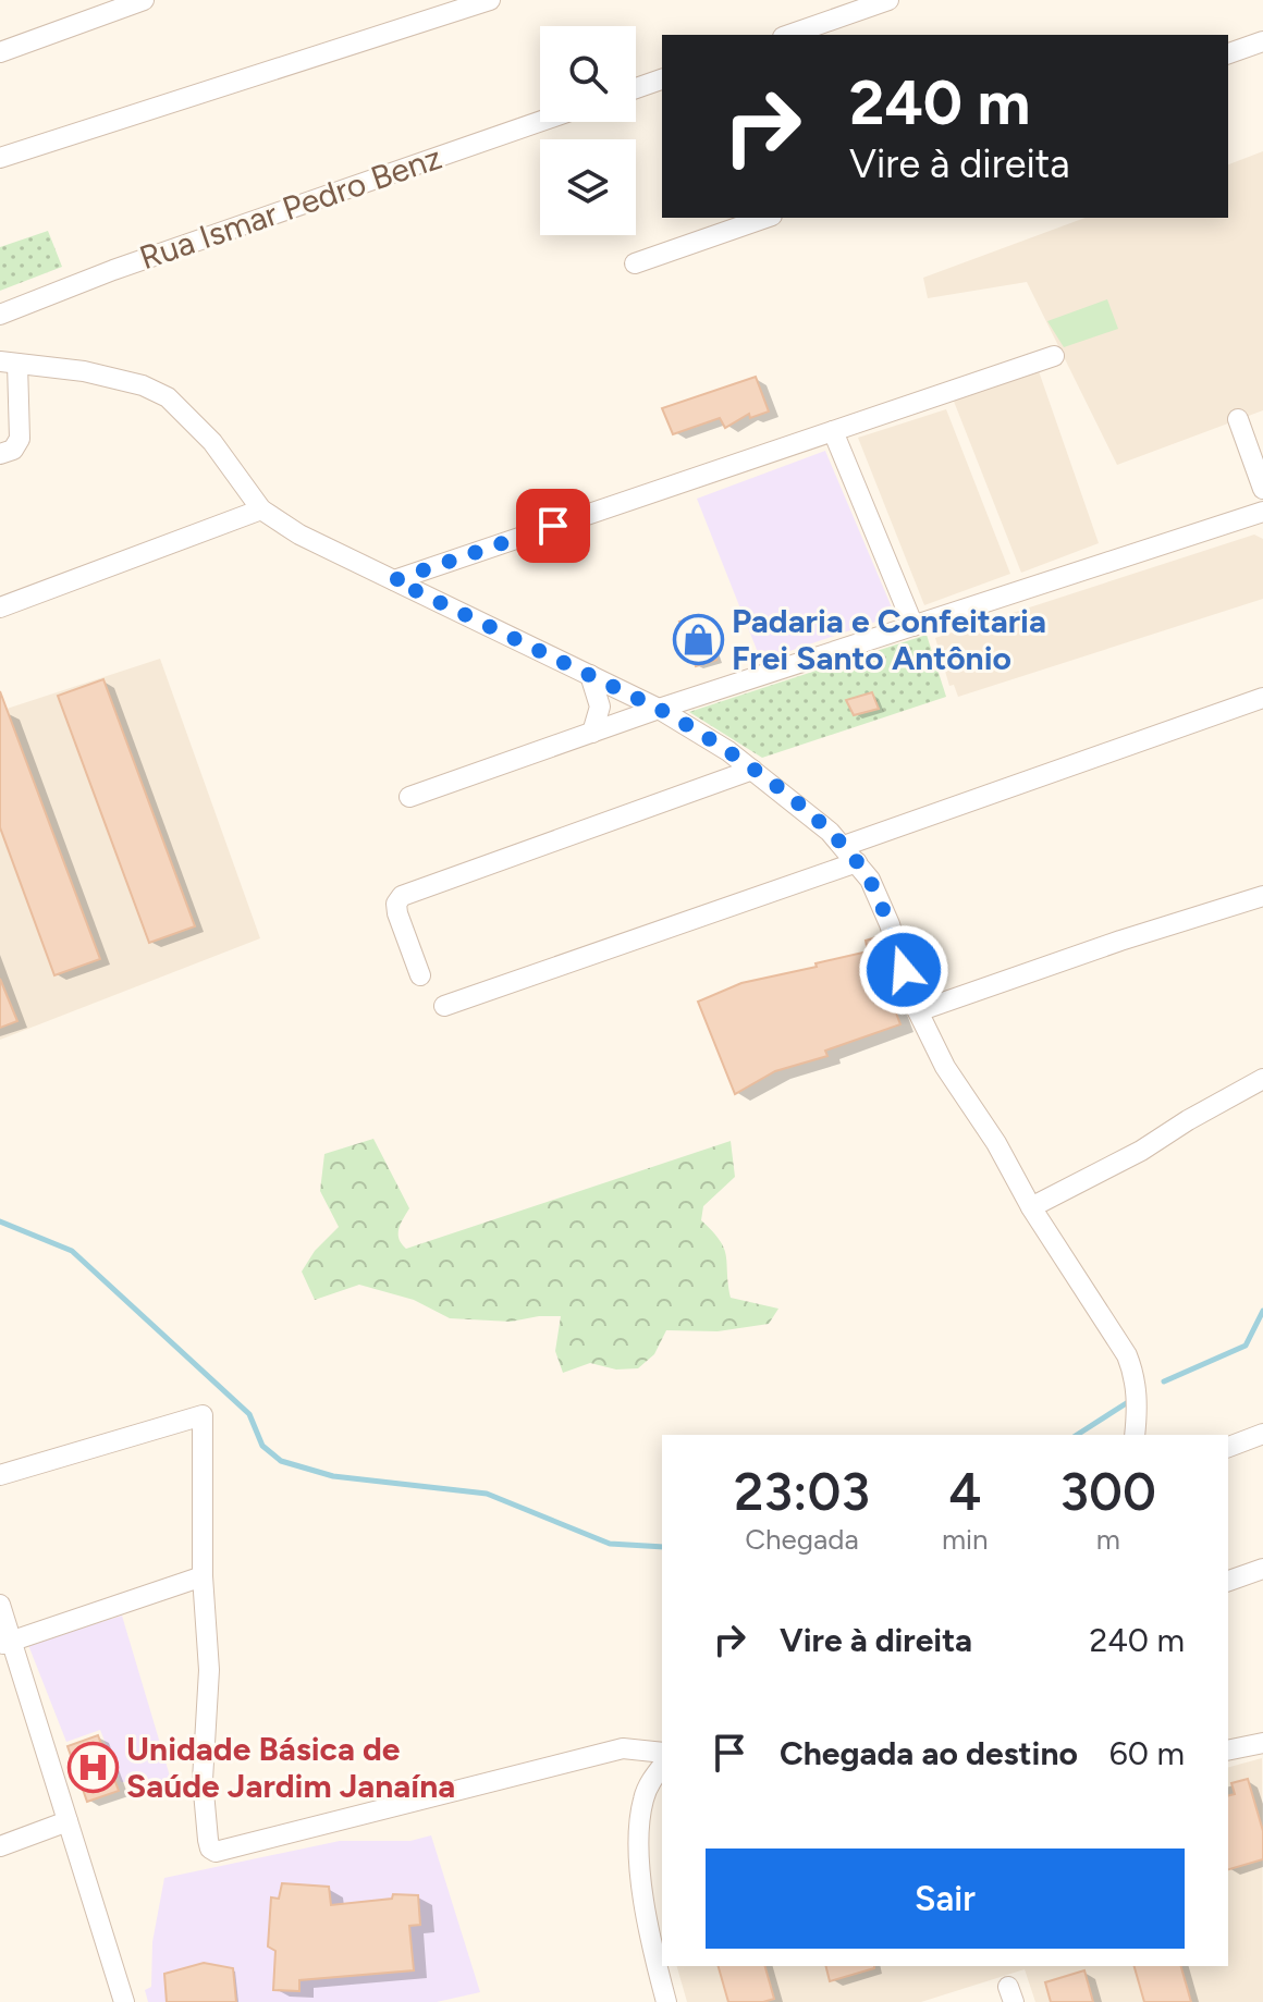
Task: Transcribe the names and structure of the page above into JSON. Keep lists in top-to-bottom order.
{
  "streets": {
    "street": ["Rua Ismar Pedro Benz"]
  },
  "places": {
    "shop": ["Padaria e Confeitaria Frei Santo Antônio"],
    "hospital": ["Unidade Básica de Saúde Jardim Janaína"]
  },
  "page": {
    "turn": ["240 m", "Vire à direita"],
    "eta": [
      "23:03",
      "Chegada",
      "4",
      "min",
      "300",
      "m"
    ],
    "list": [
      {
        "name": "Vire à direita",
        "value": "240 m"
      },
      {
        "name": "Chegada ao destino",
        "value": "60 m"
      }
    ],
    "buttons": "Sair"
  }
}
